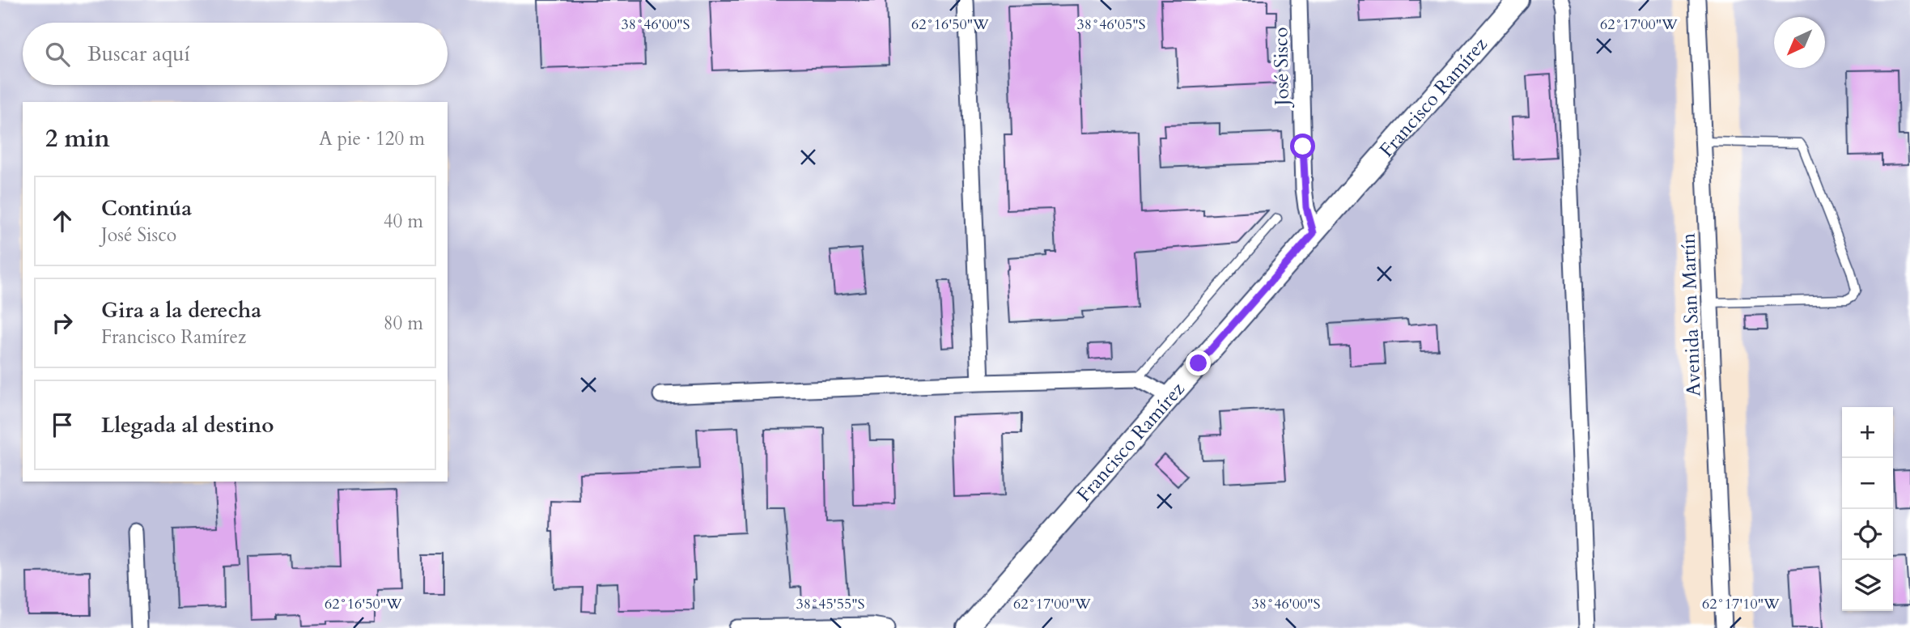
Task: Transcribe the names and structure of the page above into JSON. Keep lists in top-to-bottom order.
{
  "streets": {
    "street": ["José Sisco", "Francisco Ramírez", "Avenida San Martín"]
  },
  "crossings": [
    ["José Sisco", "Francisco Ramírez"]
  ],
  "north": "bottom left",
  "page": {
    "search": "Buscar aquí",
    "heading": ["2 min", "A pie · 120 m"],
    "list": [
      ["Continúa", "José Sisco", "40 m"],
      ["Gira a la derecha", "Francisco Ramírez", "80 m"],
      "Llegada al destino"
    ],
    "map_buttons": ["+", "−"]
  },
  "coordinates": [
    "38°46'00\"S",
    "38°46'05\"S",
    "62°16'50\"W",
    "62°17'00\"W",
    "62°17'10\"W",
    "38°45'55\"S"
  ]
}
